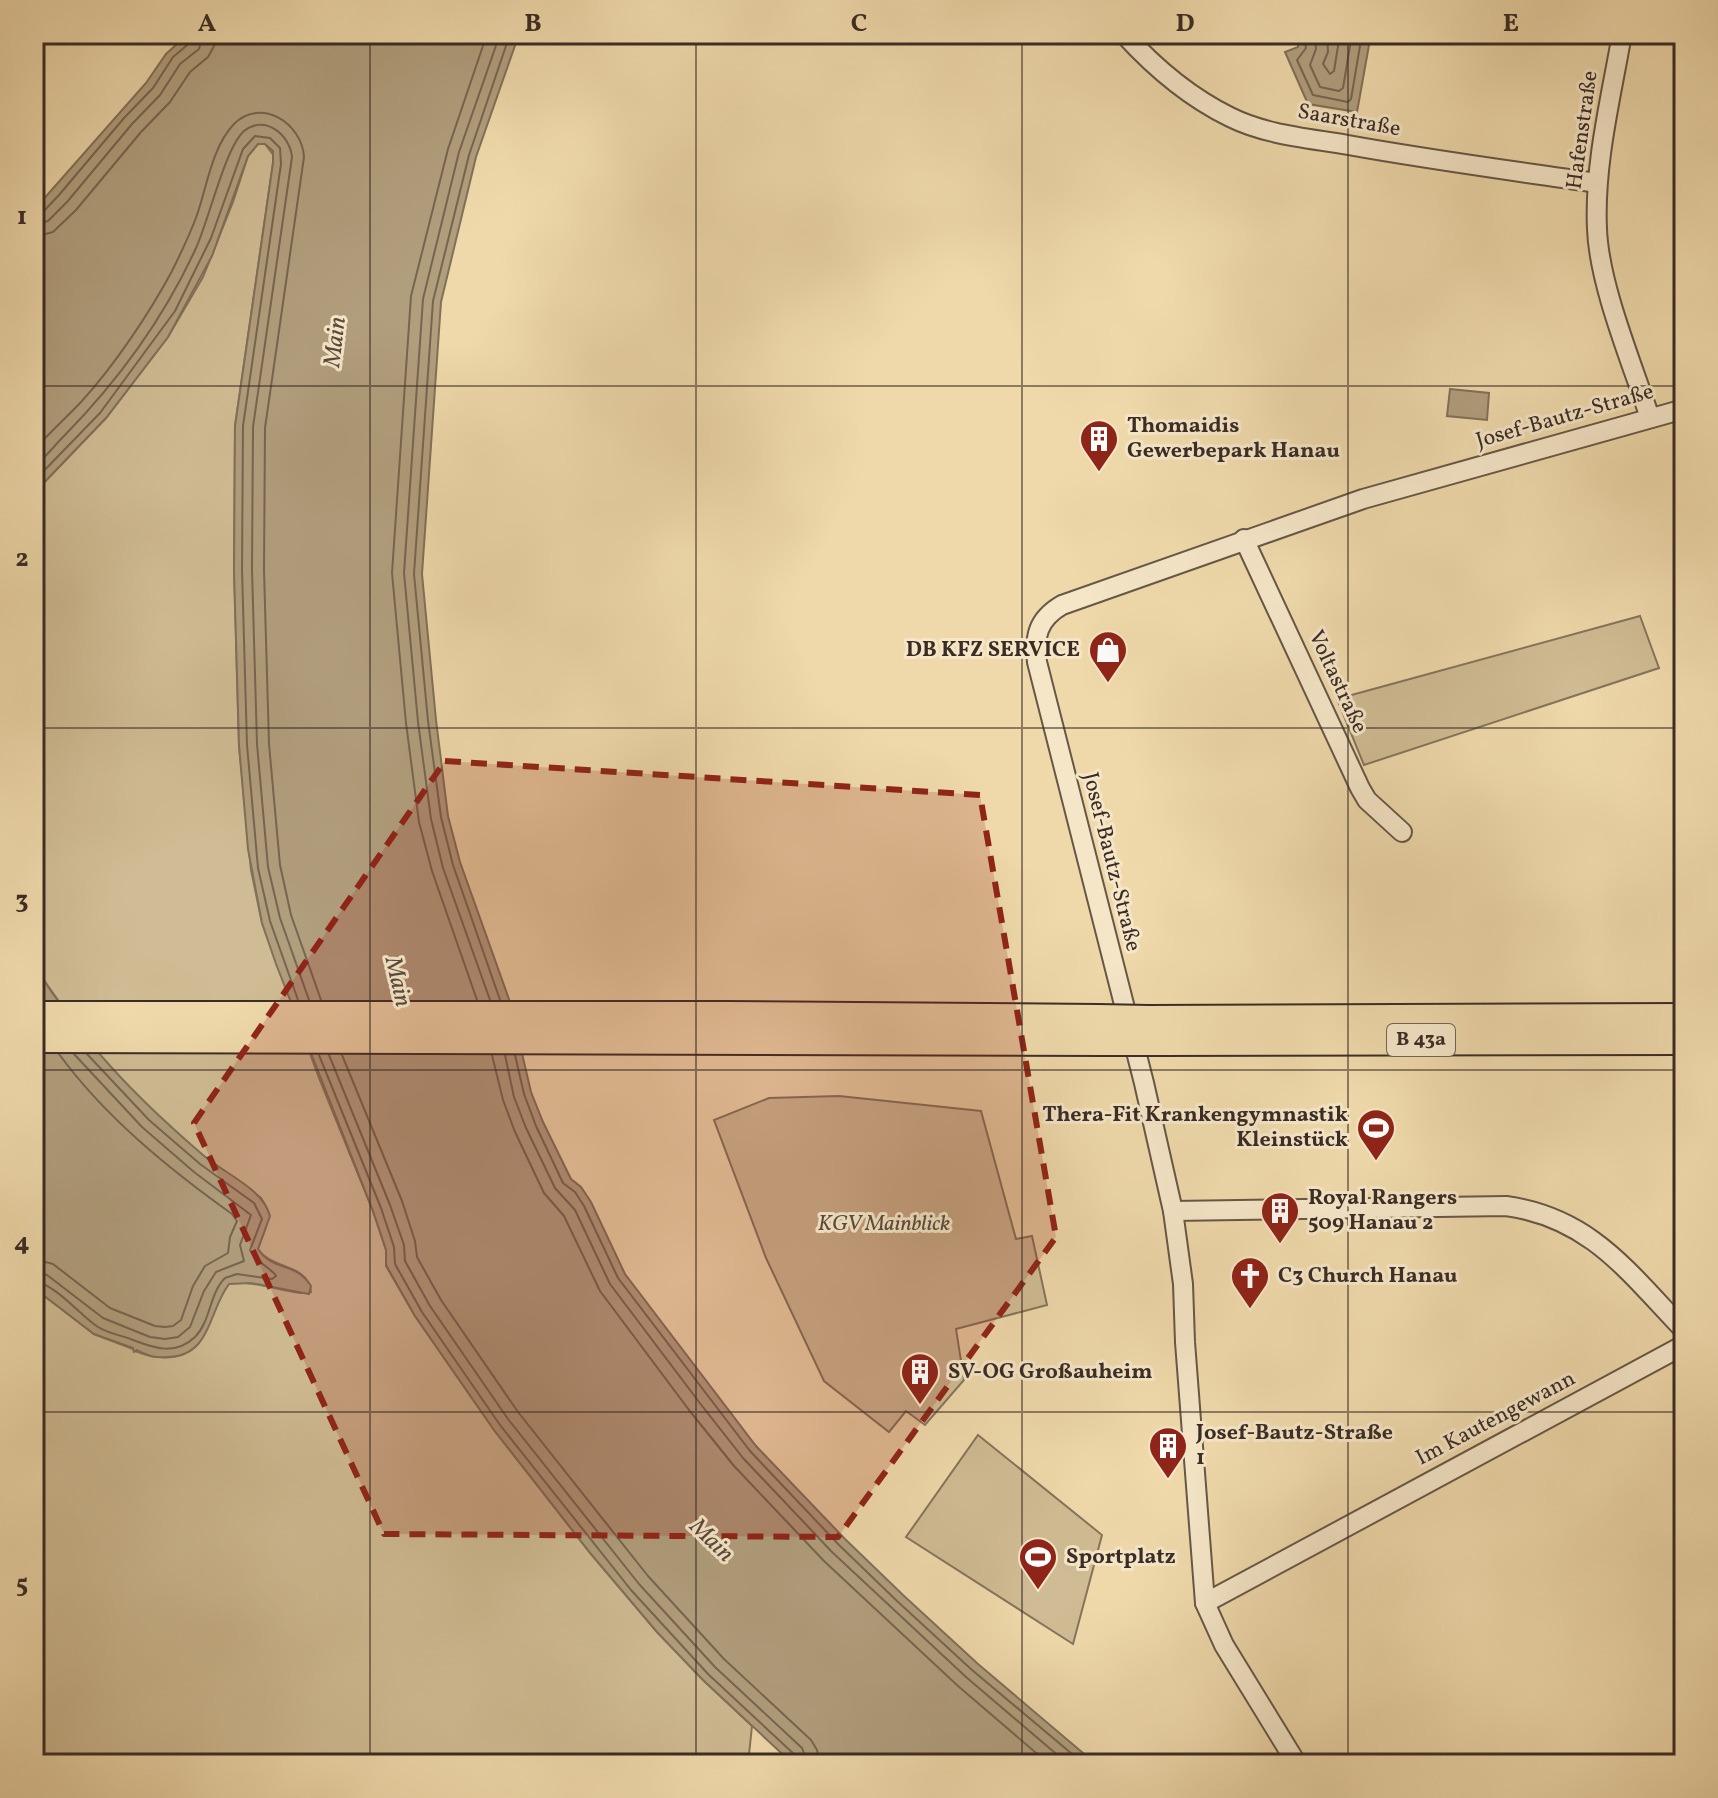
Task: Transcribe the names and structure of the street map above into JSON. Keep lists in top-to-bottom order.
{
  "streets": {
    "highway": ["B 43a"],
    "street": [
      "Saarstraße",
      "Hafenstraße",
      "Josef-Bautz-Straße",
      "Voltastraße",
      "Im Kautengewann"
    ]
  },
  "crossings": [
    ["Saarstraße", "Hafenstraße"],
    ["Hafenstraße", "Josef-Bautz-Straße"],
    ["Josef-Bautz-Straße", "Voltastraße"],
    ["Josef-Bautz-Straße", "Im Kautengewann"]
  ],
  "water": ["Main"],
  "parks": ["KGV Mainblick"],
  "places": {
    "building": [
      "Thomaidis Gewerbepark Hanau",
      "Royal Rangers 509 Hanau 2",
      "SV-OG Großauheim",
      "Josef-Bautz-Straße 1"
    ],
    "shop": ["DB KFZ SERVICE"],
    "sports": ["Thera-Fit Krankengymnastik Kleinstück", "Sportplatz"],
    "church": ["C3 Church Hanau"]
  },
  "grid": {
    "columns": [
      "A",
      "B",
      "C",
      "D",
      "E"
    ],
    "rows": [
      "1",
      "2",
      "3",
      "4",
      "5"
    ]
  }
}
